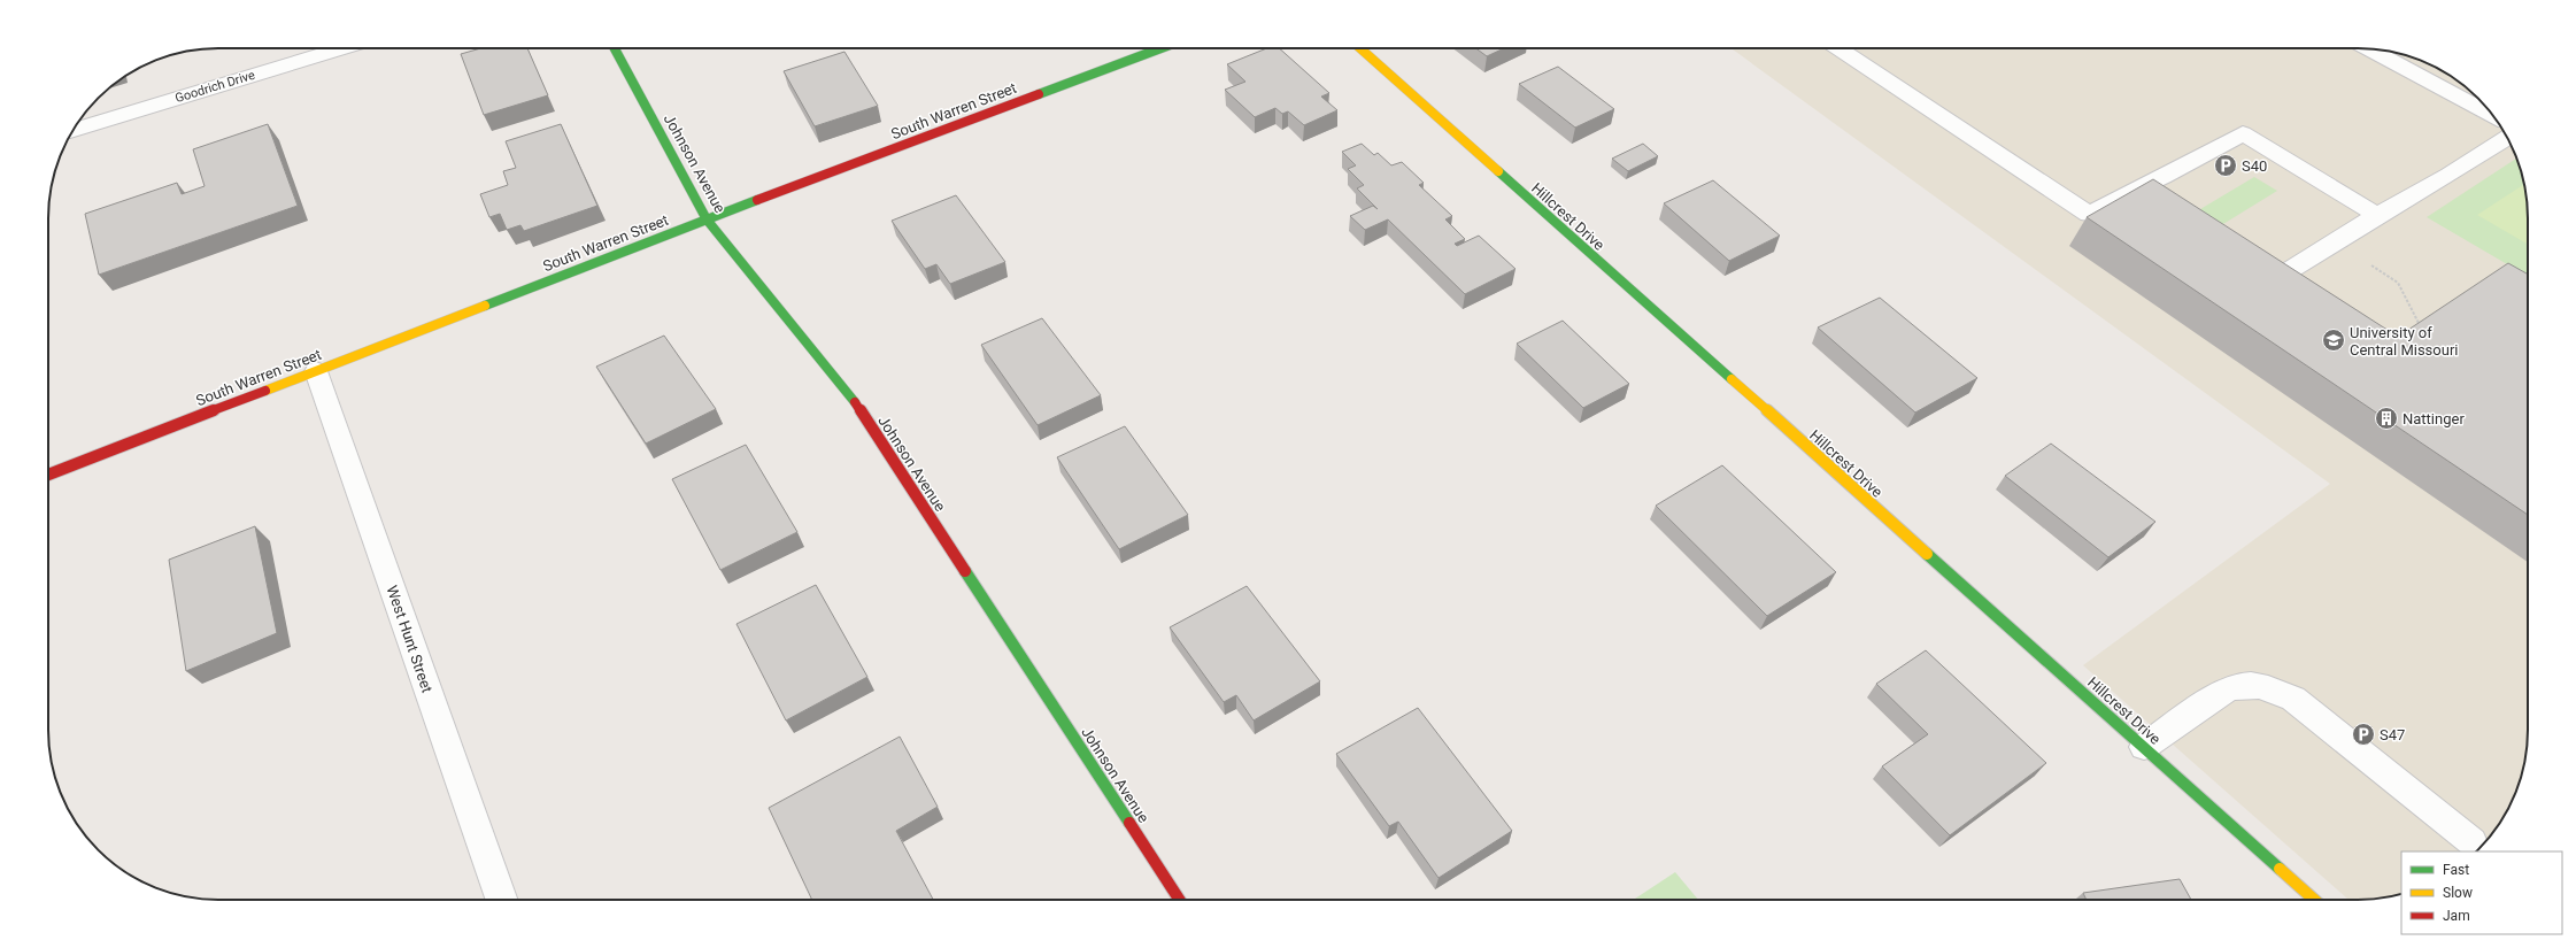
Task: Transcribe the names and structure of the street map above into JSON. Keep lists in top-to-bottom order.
{
  "streets": {
    "street": [
      "Goodrich Drive",
      "South Warren Street",
      "Johnson Avenue",
      "Hillcrest Drive",
      "West Hunt Street"
    ]
  },
  "crossings": [
    ["South Warren Street", "Johnson Avenue"],
    ["South Warren Street", "West Hunt Street"]
  ],
  "places": {
    "parking": ["S40", "S47"],
    "school or university": ["University of Central Missouri"],
    "building": ["Nattinger"]
  },
  "legend": ["Fast", "Slow", "Jam"]
}
